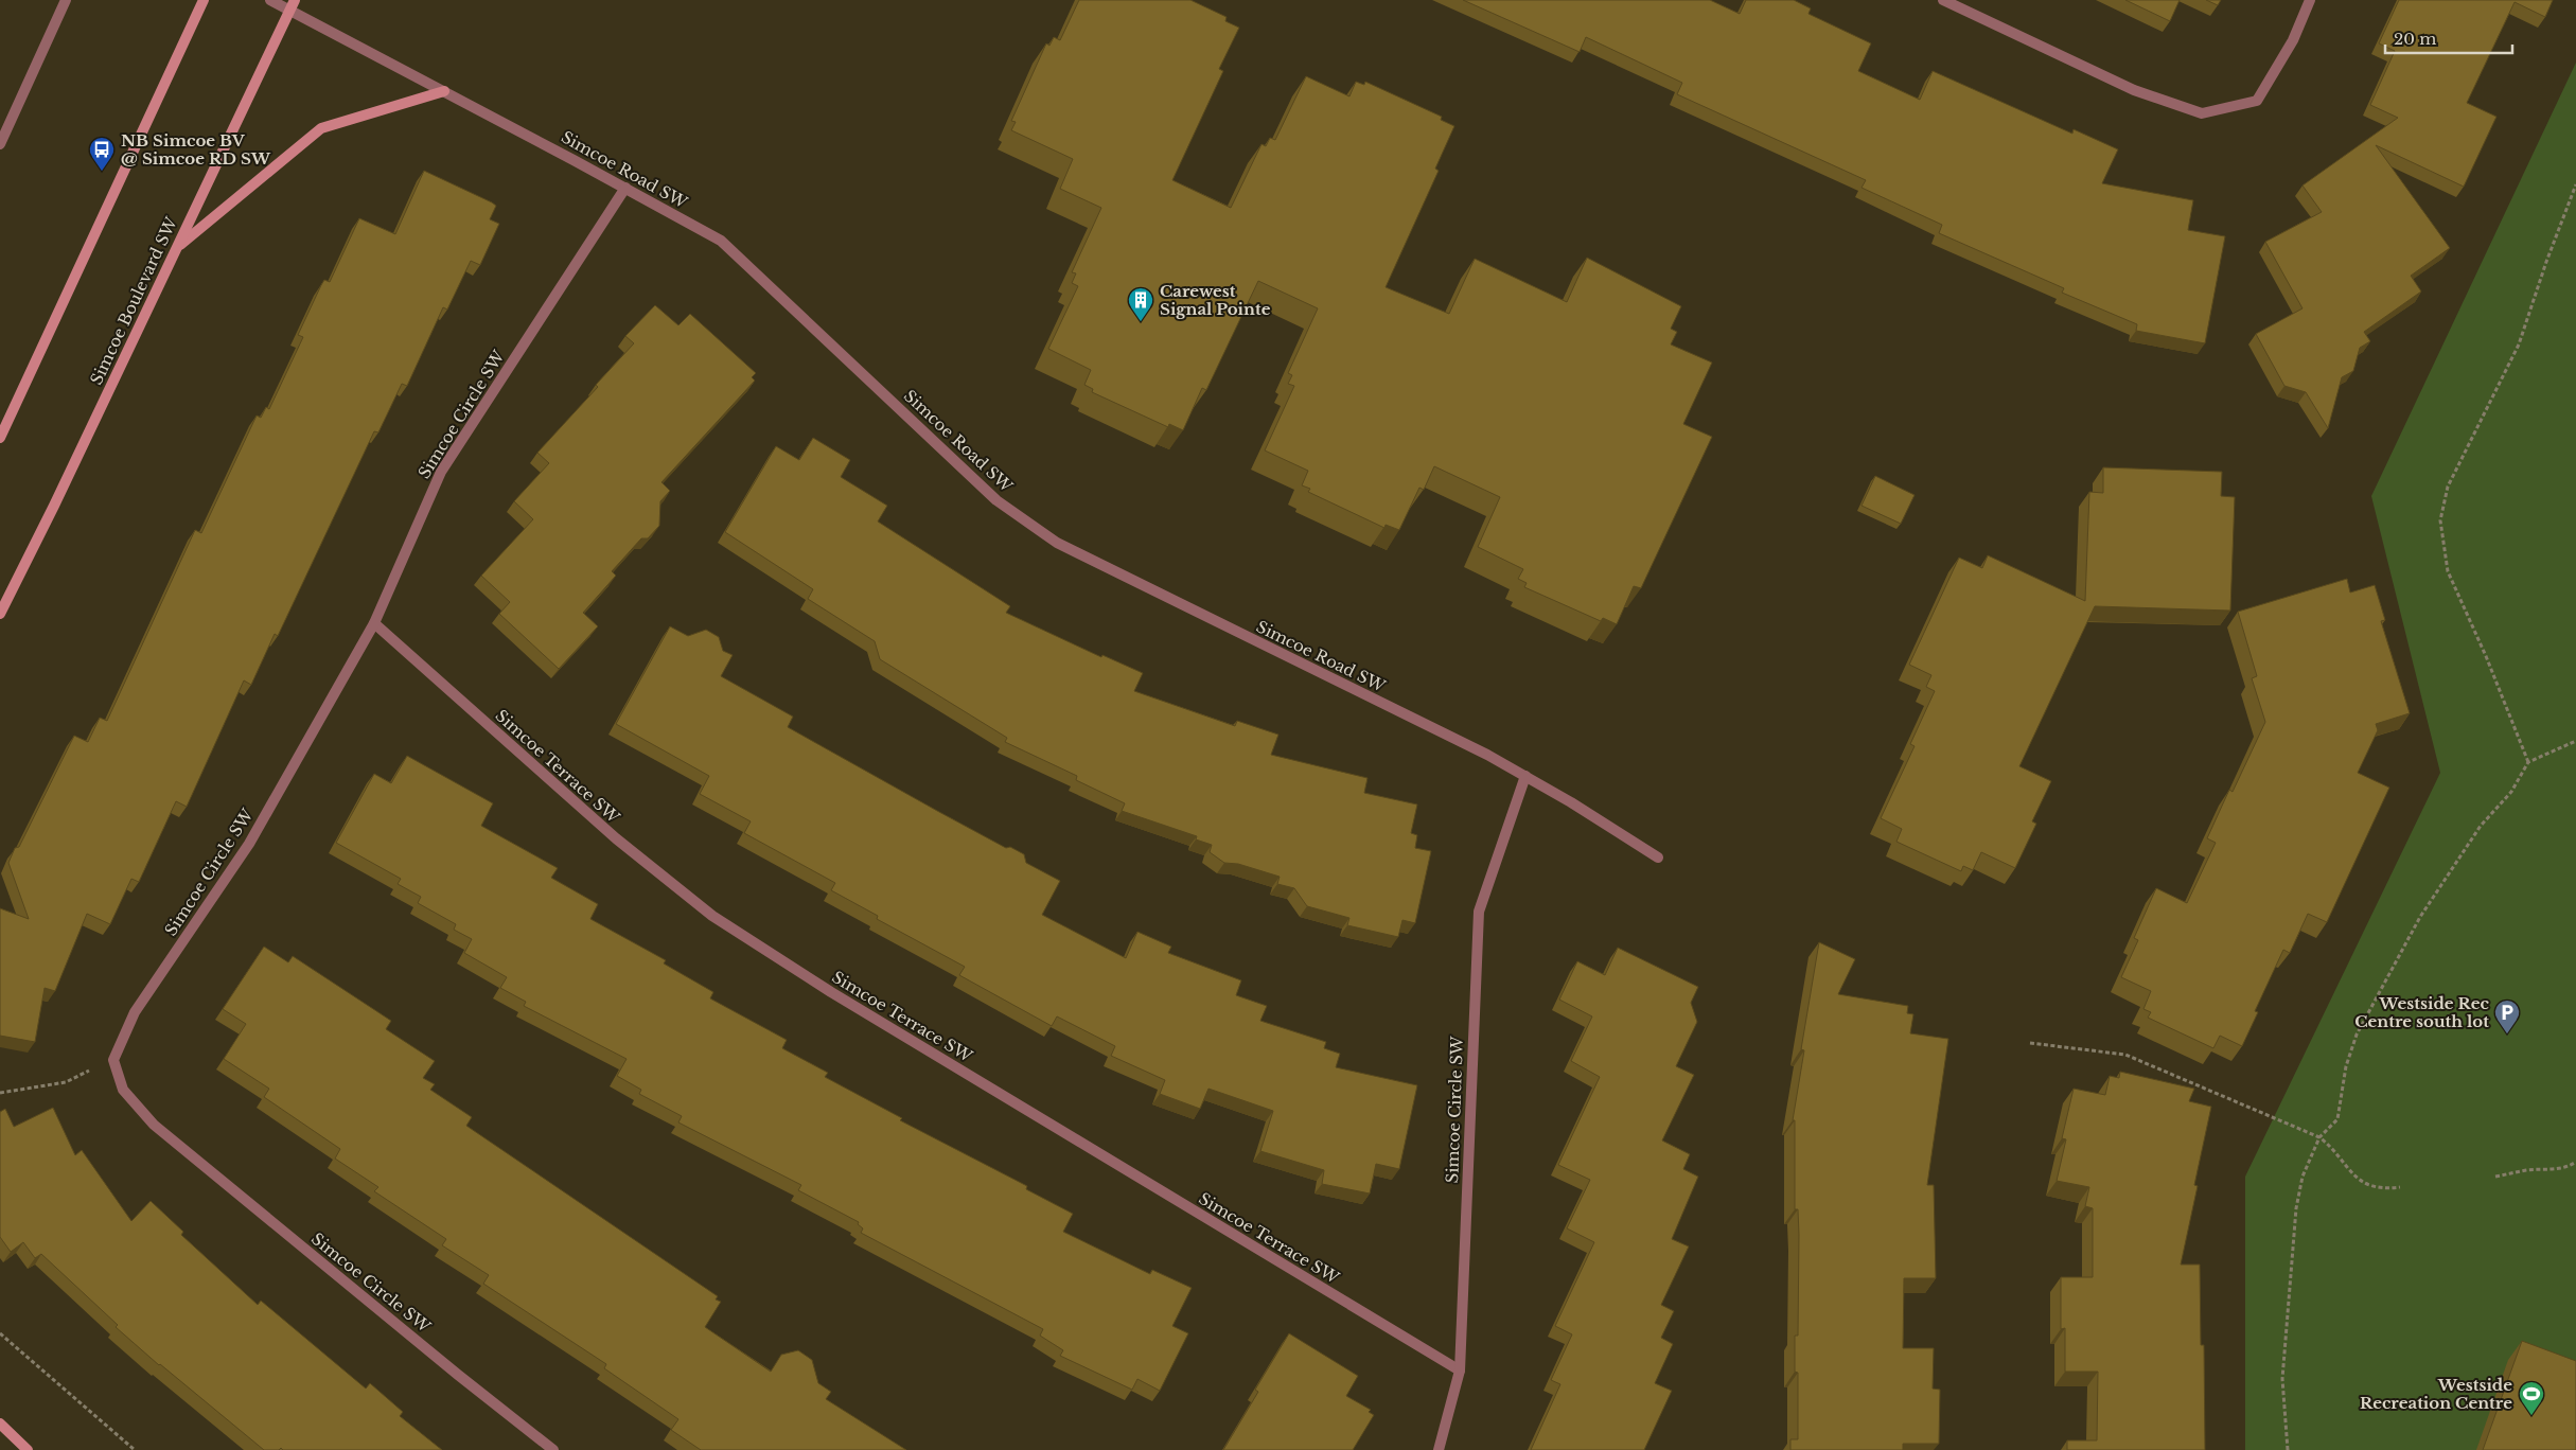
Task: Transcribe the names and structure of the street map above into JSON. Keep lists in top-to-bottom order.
{
  "streets": {
    "street": [
      "Simcoe Road SW",
      "Simcoe Boulevard SW",
      "Simcoe Circle SW",
      "Simcoe Terrace SW"
    ]
  },
  "crossings": [
    ["Simcoe Road SW", "Simcoe Boulevard SW"],
    ["Simcoe Road SW", "Simcoe Circle SW"],
    ["Simcoe Circle SW", "Simcoe Terrace SW"]
  ],
  "places": {
    "bus stop": ["NB Simcoe BV @ Simcoe RD SW"],
    "building": ["Carewest Signal Pointe"],
    "parking": ["Westside Rec Centre south lot"],
    "sports": ["Westside Recreation Centre"]
  },
  "scale_bar": "20 m"
}
